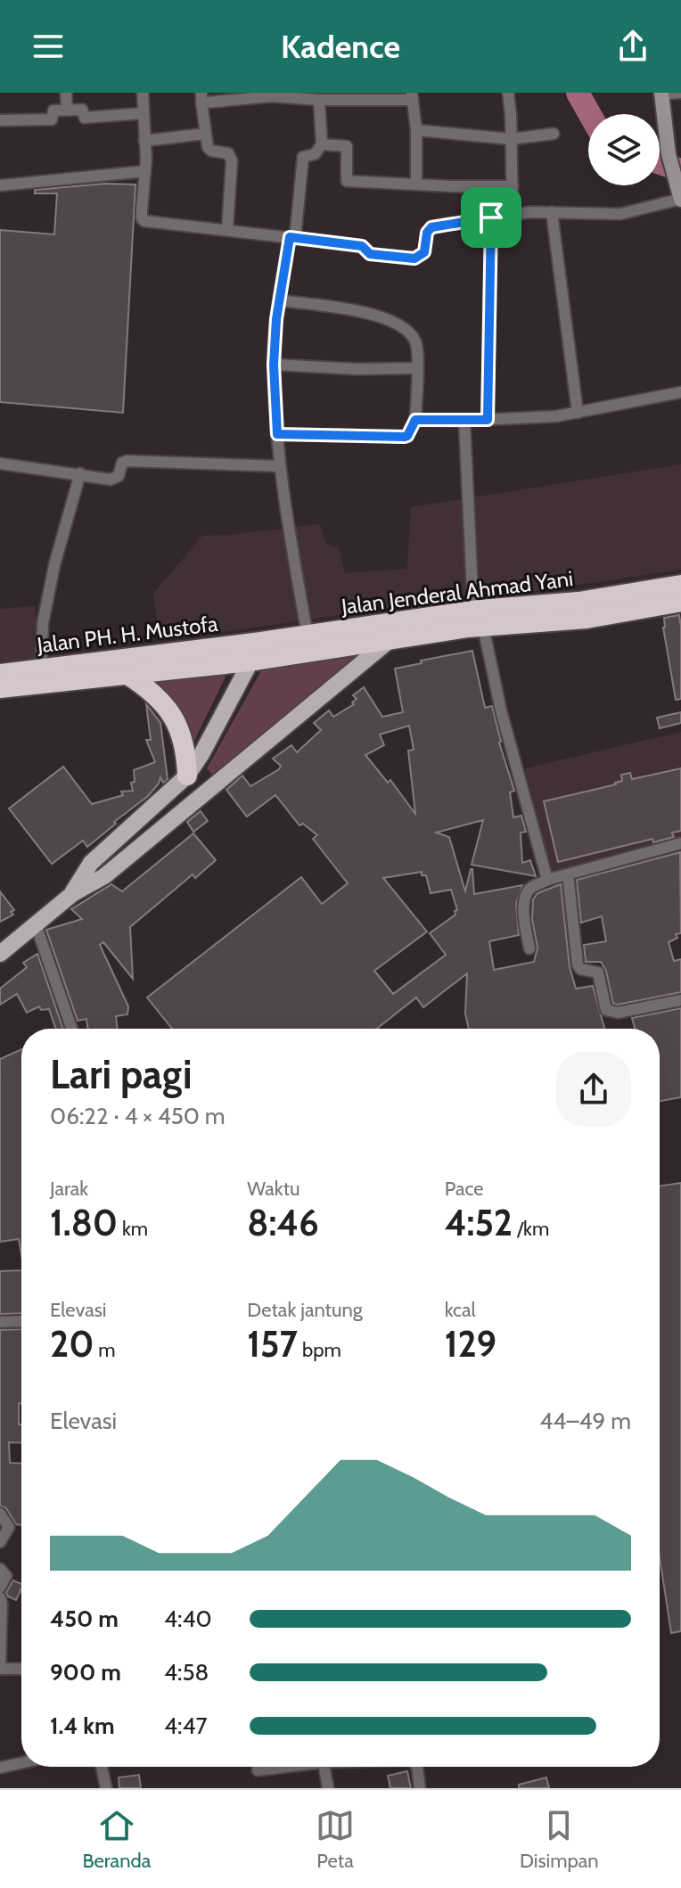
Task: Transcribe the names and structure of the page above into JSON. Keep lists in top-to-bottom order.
{
  "streets": {
    "highway": ["Jalan Jenderal Ahmad Yani", "Jalan PH. H. Mustofa"]
  },
  "crossings": [
    ["Jalan Jenderal Ahmad Yani", "Jalan PH. H. Mustofa"]
  ],
  "page": {
    "header": "Kadence",
    "heading": ["Lari pagi", "06:22 · 4 × 450 m"],
    "stats": [
      ["Jarak", "1.80 km"],
      ["Waktu", "8:46"],
      ["Pace", "4:52 /km"],
      ["Elevasi", "20 m"],
      ["Detak jantung", "157 bpm"],
      ["kcal", "129"]
    ],
    "chart": ["Elevasi", "44–49 m"],
    "list": [
      {
        "name": "450 m",
        "note": "4:40"
      },
      {
        "name": "900 m",
        "note": "4:58"
      },
      {
        "name": "1.4 km",
        "note": "4:47"
      }
    ],
    "tabs": ["Beranda", "Peta", "Disimpan"]
  }
}
